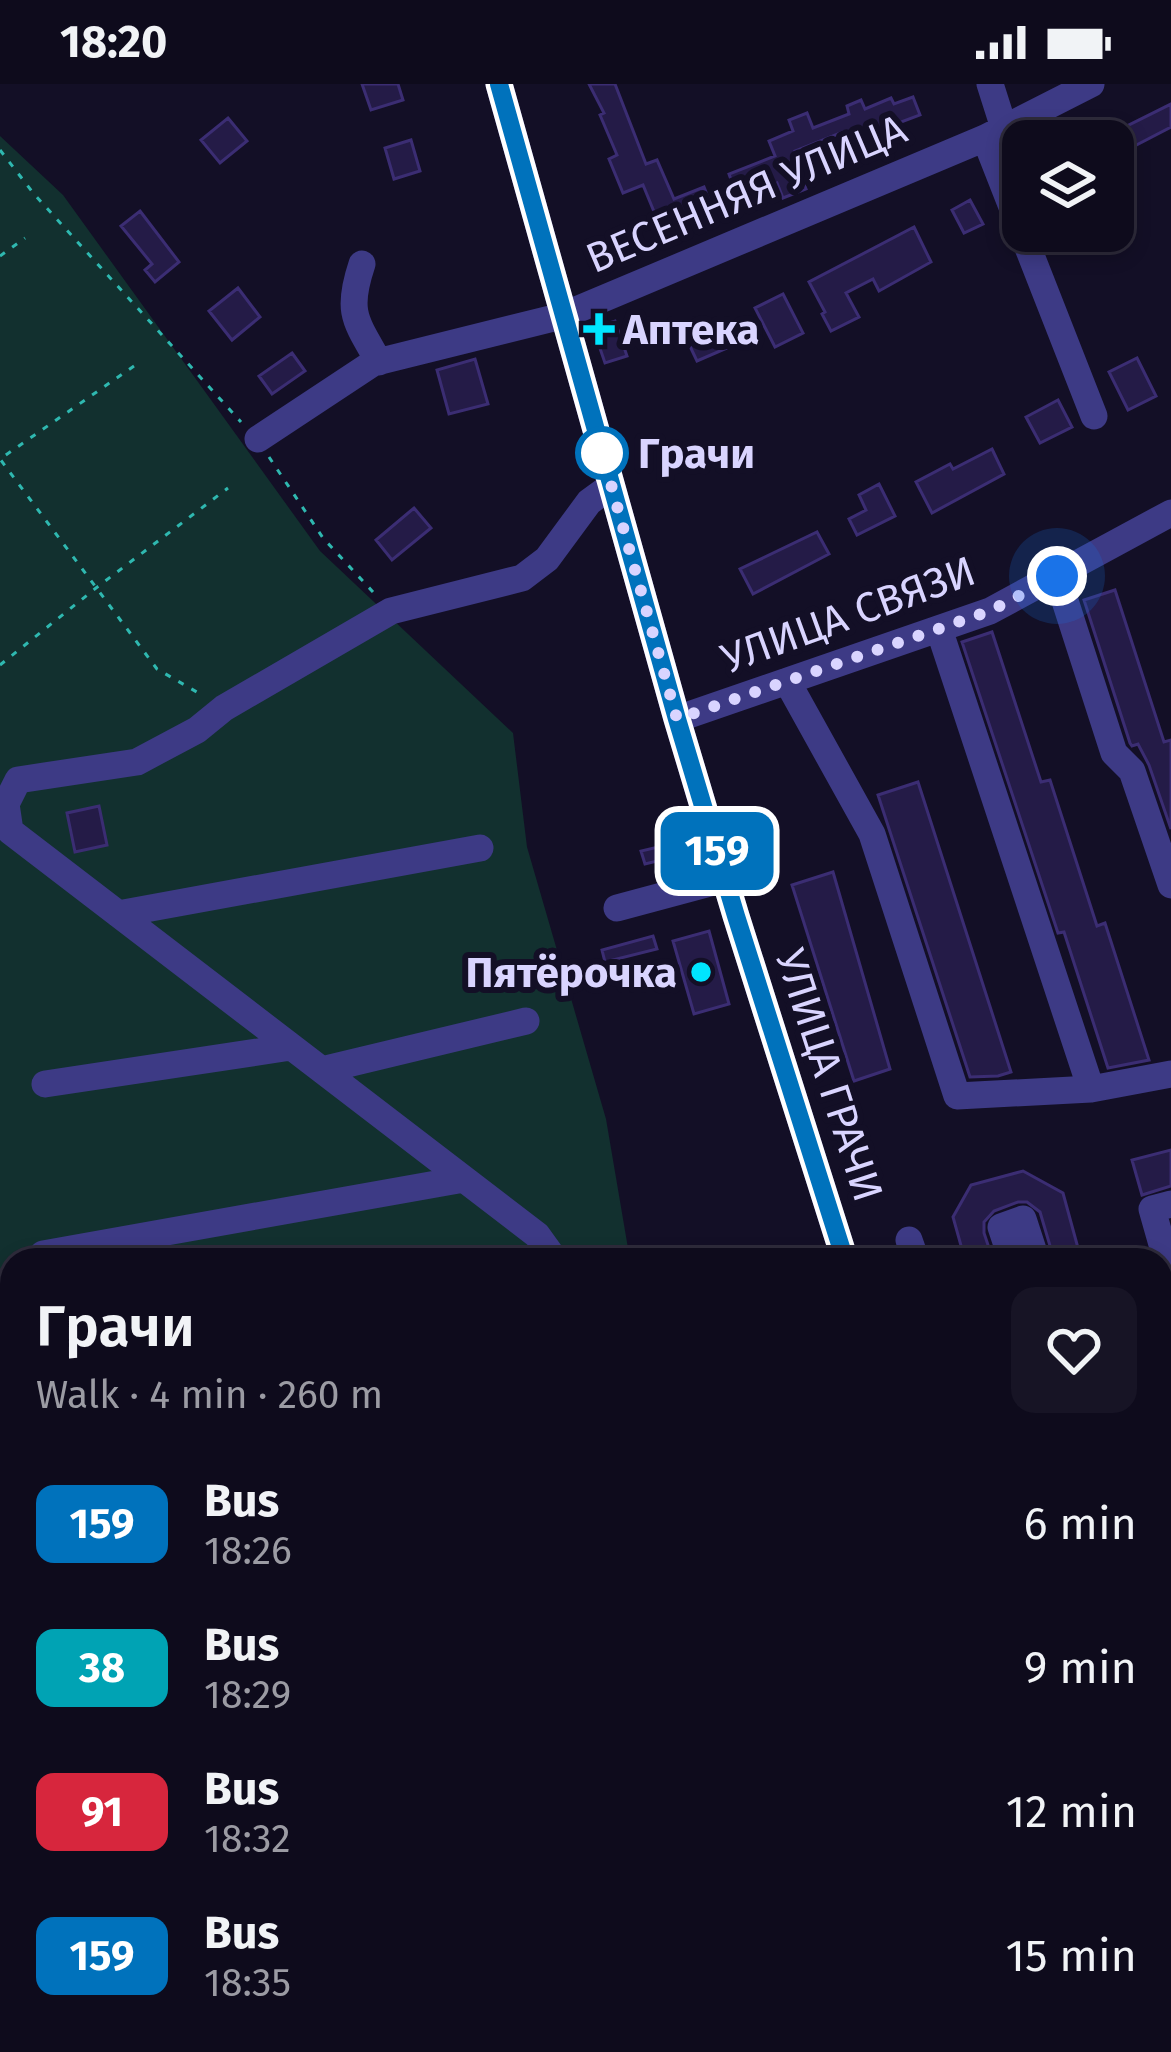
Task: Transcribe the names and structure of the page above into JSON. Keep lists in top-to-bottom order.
{
  "streets": {
    "street": ["ВЕСЕННЯЯ УЛИЦА", "УЛИЦА СВЯЗИ", "УЛИЦА ГРАЧИ"]
  },
  "crossings": [
    ["ВЕСЕННЯЯ УЛИЦА", "УЛИЦА ГРАЧИ"],
    ["УЛИЦА СВЯЗИ", "УЛИЦА ГРАЧИ"]
  ],
  "places": {
    "health": ["Аптека"],
    "other": ["Грачи", "Пятёрочка"]
  },
  "lines": ["bus line 159"],
  "page": {
    "status": "18:20",
    "on_map": "159",
    "heading": ["Грачи", "Walk · 4 min · 260 m"],
    "list": [
      {
        "mark": "159",
        "name": "Bus",
        "note": "18:26",
        "value": "6 min"
      },
      {
        "mark": "38",
        "name": "Bus",
        "note": "18:29",
        "value": "9 min"
      },
      {
        "mark": "91",
        "name": "Bus",
        "note": "18:32",
        "value": "12 min"
      },
      {
        "mark": "159",
        "name": "Bus",
        "note": "18:35",
        "value": "15 min"
      }
    ]
  }
}
